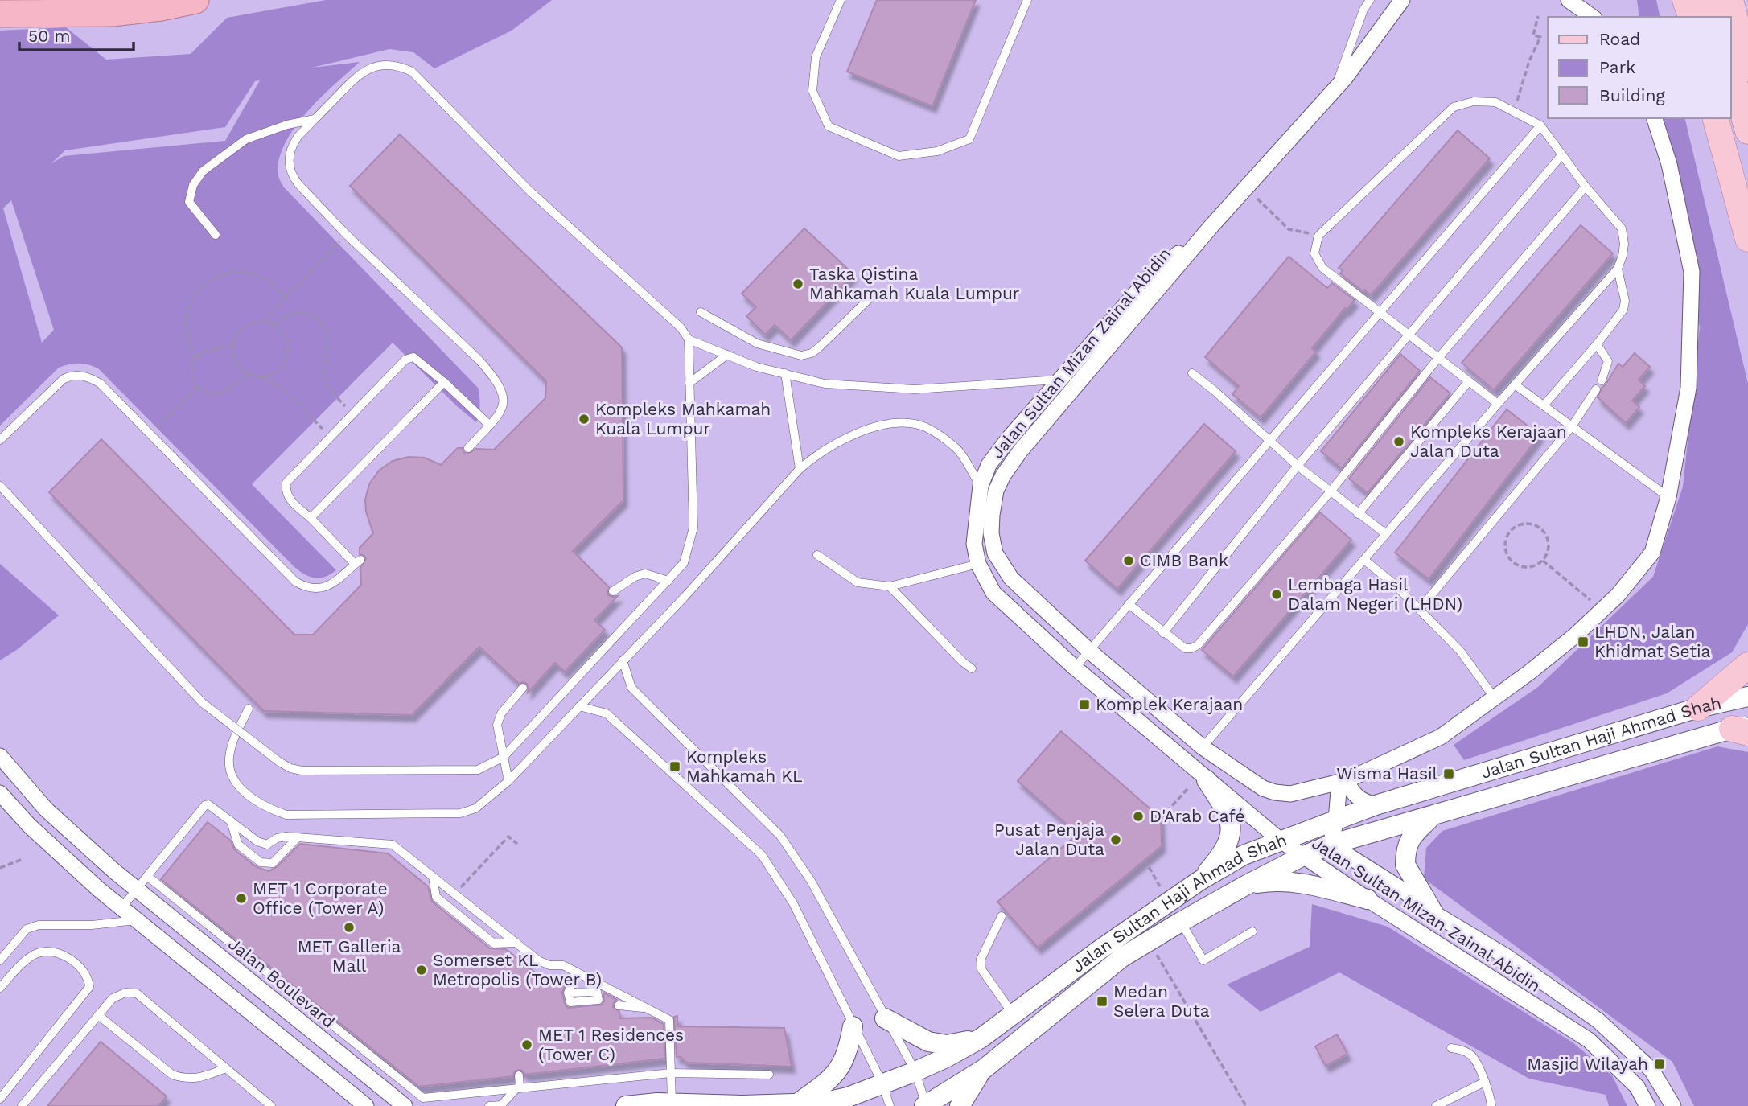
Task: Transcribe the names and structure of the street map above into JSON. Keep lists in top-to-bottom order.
{
  "streets": {
    "street": ["Jalan Sultan Mizan Zainal Abidin", "Jalan Sultan Haji Ahmad Shah", "Jalan Boulevard"]
  },
  "crossings": [
    ["Jalan Sultan Mizan Zainal Abidin", "Jalan Sultan Haji Ahmad Shah"]
  ],
  "places": {
    "other": [
      "Taska Qistina Mahkamah Kuala Lumpur",
      "Kompleks Mahkamah Kuala Lumpur",
      "Kompleks Kerajaan Jalan Duta",
      "CIMB Bank",
      "Lembaga Hasil Dalam Negeri (LHDN)",
      "D'Arab Café",
      "Pusat Penjaja Jalan Duta",
      "MET 1 Corporate Office (Tower A)",
      "MET Galleria Mall",
      "Somerset KL Metropolis (Tower B)",
      "MET 1 Residences (Tower C)"
    ],
    "transit": [
      "LHDN, Jalan Khidmat Setia",
      "Komplek Kerajaan",
      "Kompleks Mahkamah KL",
      "Wisma Hasil",
      "Medan Selera Duta",
      "Masjid Wilayah"
    ]
  },
  "legend": ["Road", "Park", "Building"],
  "scale_bar": "50 m"
}
